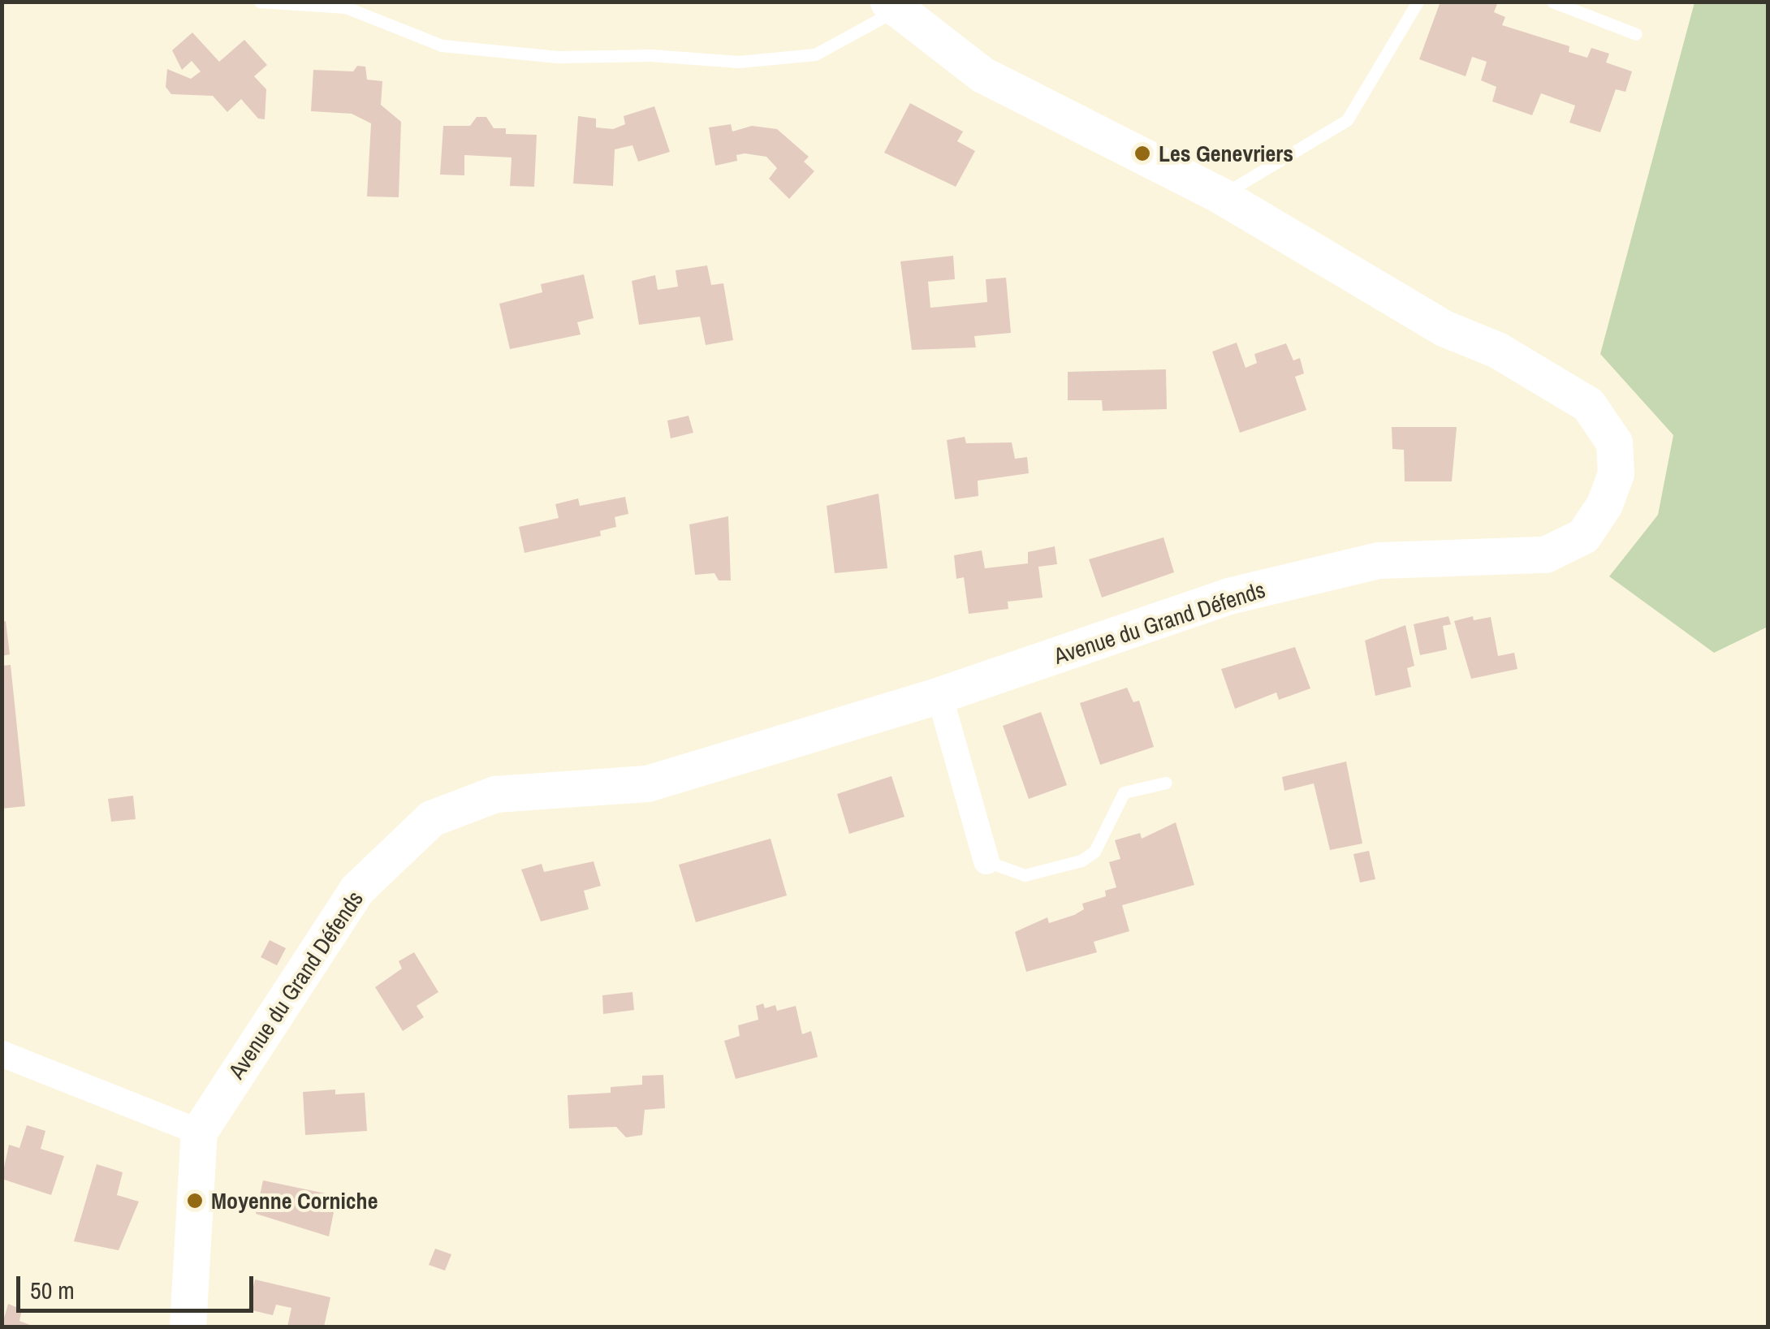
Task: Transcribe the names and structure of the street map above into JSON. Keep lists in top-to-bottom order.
{
  "streets": {
    "street": ["Avenue du Grand Défends"]
  },
  "places": ["Les Genevriers", "Moyenne Corniche"],
  "scale_bar": "50 m"
}
